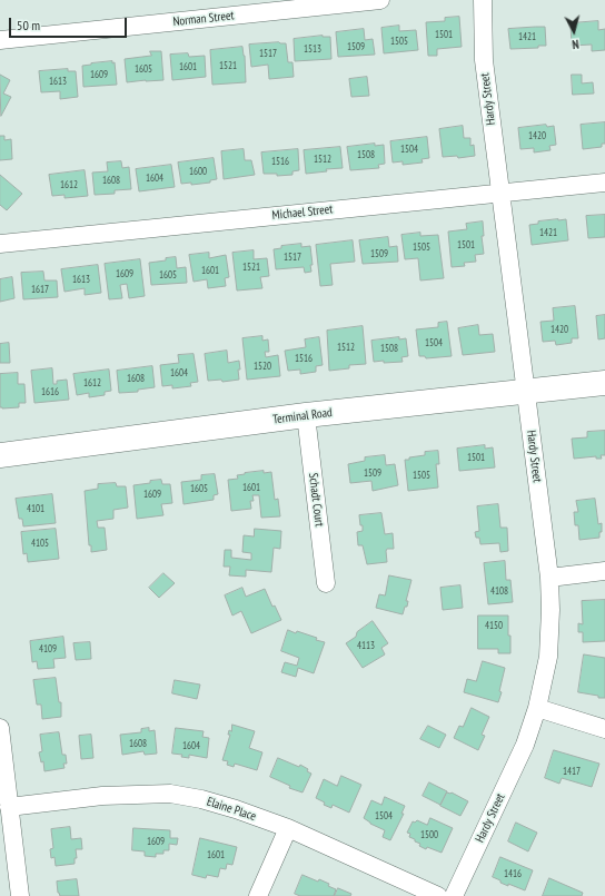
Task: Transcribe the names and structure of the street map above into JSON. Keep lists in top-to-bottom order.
{
  "streets": {
    "main road": ["Terminal Road"],
    "street": [
      "Norman Street",
      "Hardy Street",
      "Michael Street",
      "Schadt Court",
      "Elaine Place"
    ]
  },
  "crossings": [
    ["Hardy Street", "Michael Street"],
    ["Hardy Street", "Terminal Road"],
    ["Terminal Road", "Schadt Court"]
  ],
  "house_numbers": [
    "1501",
    "1421",
    "1505",
    "1509",
    "1513",
    "1517",
    "1521",
    "1601",
    "1605",
    "1609",
    "1613",
    "1420",
    "1504",
    "1508",
    "1512",
    "1516",
    "1600",
    "1604",
    "1608",
    "1612",
    "1421",
    "1501",
    "1505",
    "1509",
    "1517",
    "1521",
    "1601",
    "1609",
    "1605",
    "1613",
    "1617",
    "1420",
    "1504",
    "1512",
    "1508",
    "1516",
    "1520",
    "1604",
    "1608",
    "1612",
    "1616",
    "1501",
    "1509",
    "1505",
    "1601",
    "1605",
    "1609",
    "4101",
    "4105",
    "4108",
    "4150",
    "4113",
    "4109",
    "1608",
    "1604",
    "1417",
    "1504",
    "1500",
    "1609",
    "1601",
    "1416"
  ],
  "scale_bar": "50 m",
  "north": "bottom"
}
